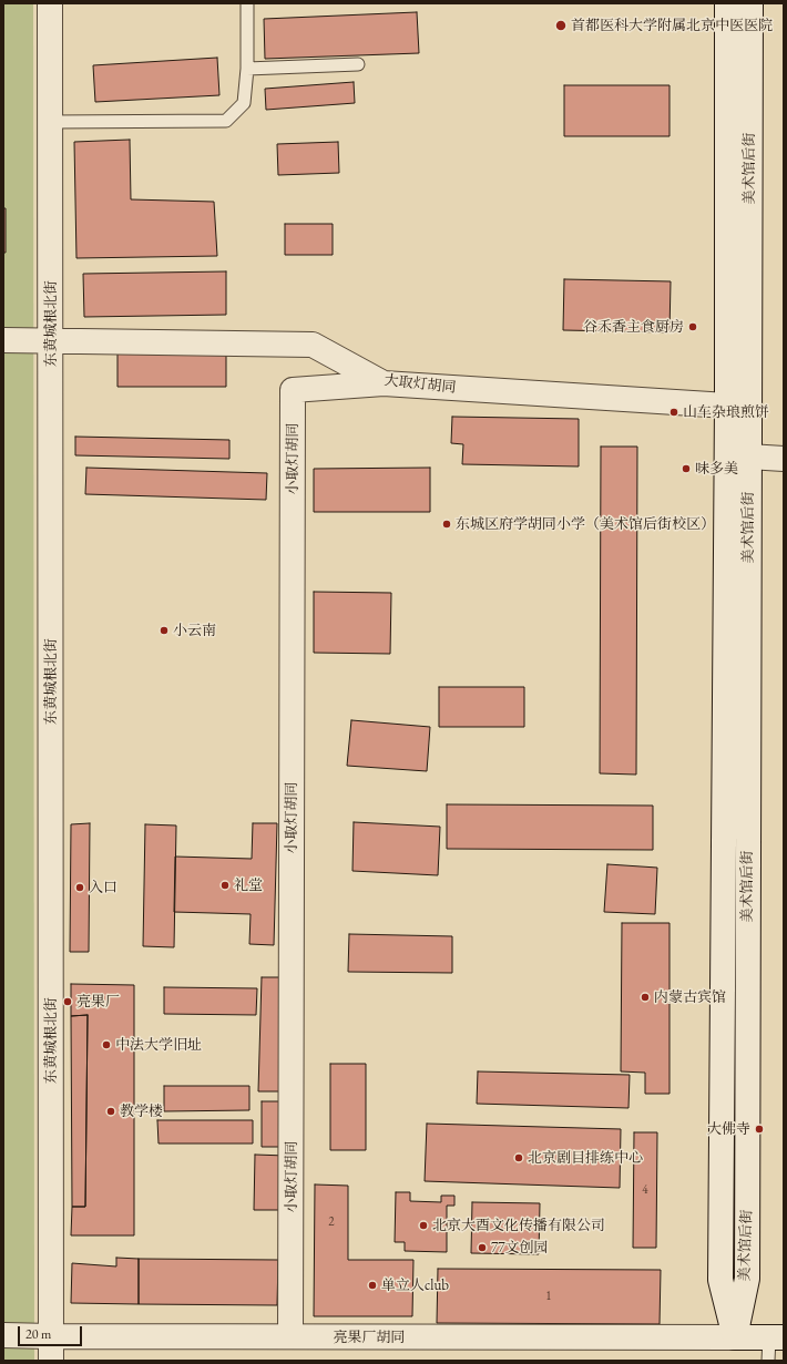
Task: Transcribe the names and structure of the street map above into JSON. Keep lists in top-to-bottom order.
{
  "streets": {
    "street": [
      "美术馆后街",
      "东黄城根北街",
      "大取灯胡同",
      "小取灯胡同",
      "亮果厂胡同"
    ]
  },
  "crossings": [
    ["美术馆后街", "大取灯胡同"],
    ["美术馆后街", "亮果厂胡同"],
    ["东黄城根北街", "大取灯胡同"],
    ["东黄城根北街", "亮果厂胡同"],
    ["大取灯胡同", "小取灯胡同"],
    ["小取灯胡同", "亮果厂胡同"]
  ],
  "places": [
    "首都医科大学附属北京中医医院",
    "谷禾香主食厨房",
    "山车杂琅煎饼",
    "味多美",
    "东城区府学胡同小学（美术馆后街校区）",
    "小云南",
    "礼堂",
    "入口",
    "内蒙古宾馆",
    "亮果厂",
    "中法大学旧址",
    "教学楼",
    "大佛寺",
    "北京剧目排练中心",
    "北京大酉文化传播有限公司",
    "77文创园",
    "单立人club"
  ],
  "house_numbers": ["4", "2", "1"],
  "scale_bar": "20 m"
}
